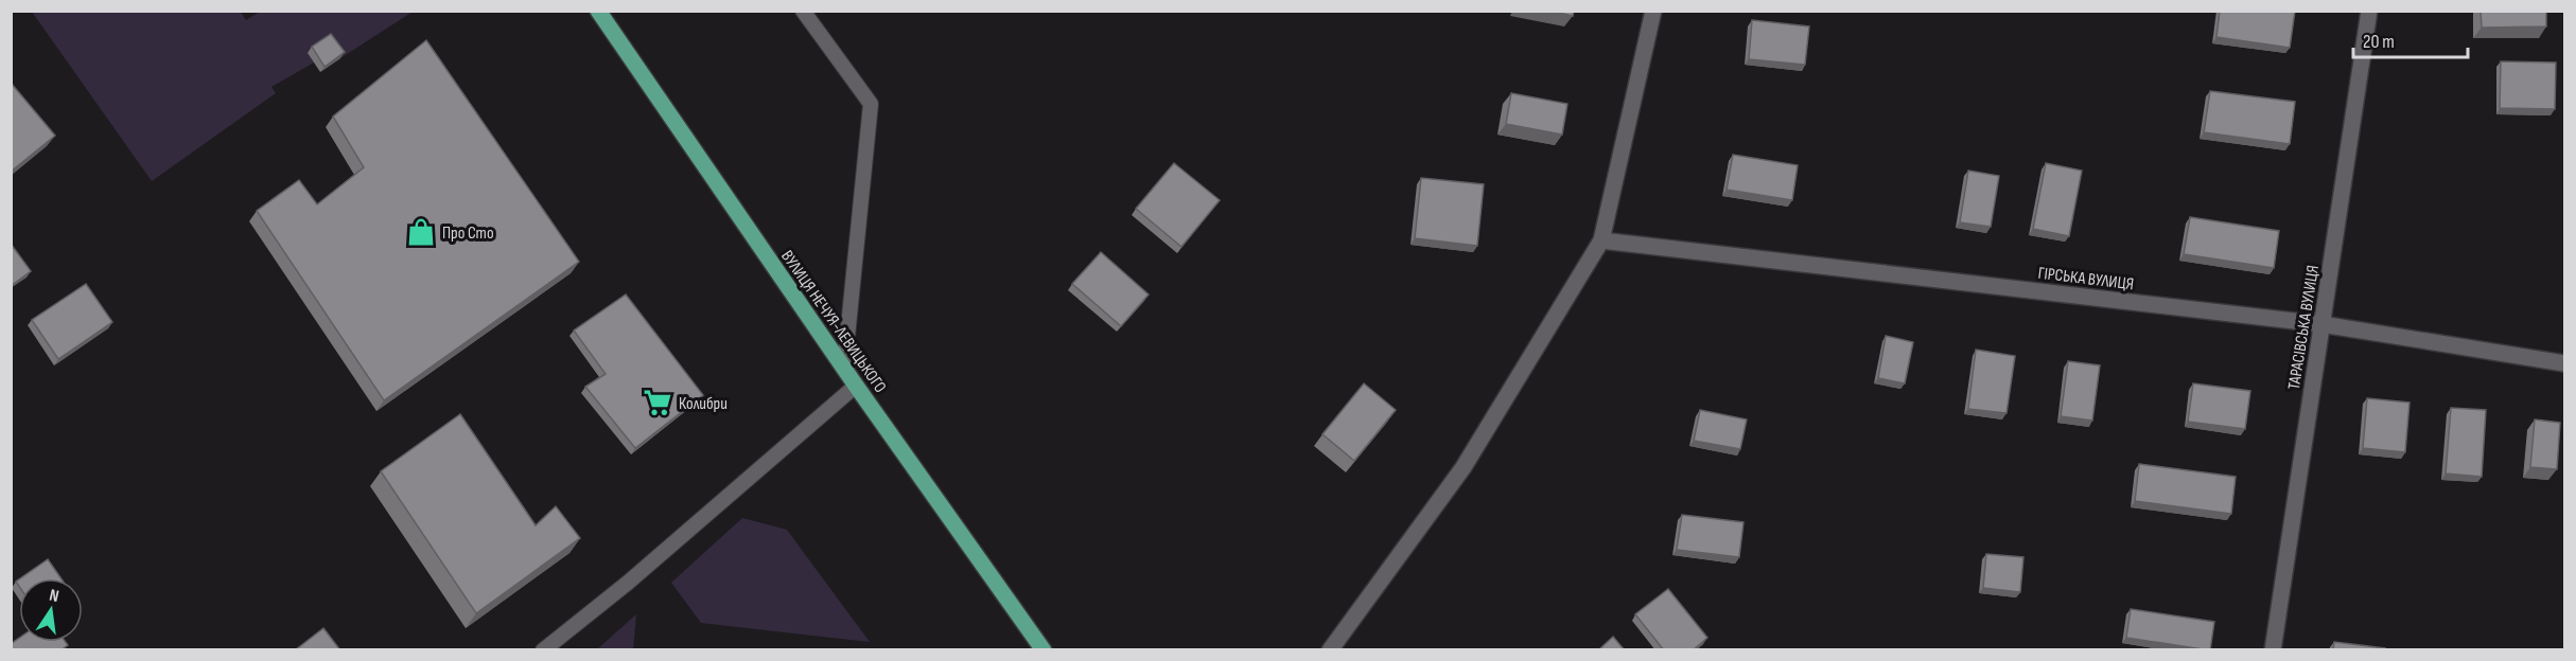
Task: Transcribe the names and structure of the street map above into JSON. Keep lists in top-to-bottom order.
{
  "streets": {
    "main road": ["ВУЛИЦЯ НЕЧУЯ-ЛЕВИЦЬКОГО"],
    "street": ["ГІРСЬКА ВУЛИЦЯ", "ТАРАСІВСЬКА ВУЛИЦЯ"]
  },
  "crossings": [
    ["ГІРСЬКА ВУЛИЦЯ", "ТАРАСІВСЬКА ВУЛИЦЯ"]
  ],
  "places": {
    "shop": ["Про Сто"],
    "supermarket": ["Колибри"]
  },
  "scale_bar": "20 m",
  "north": "top"
}
